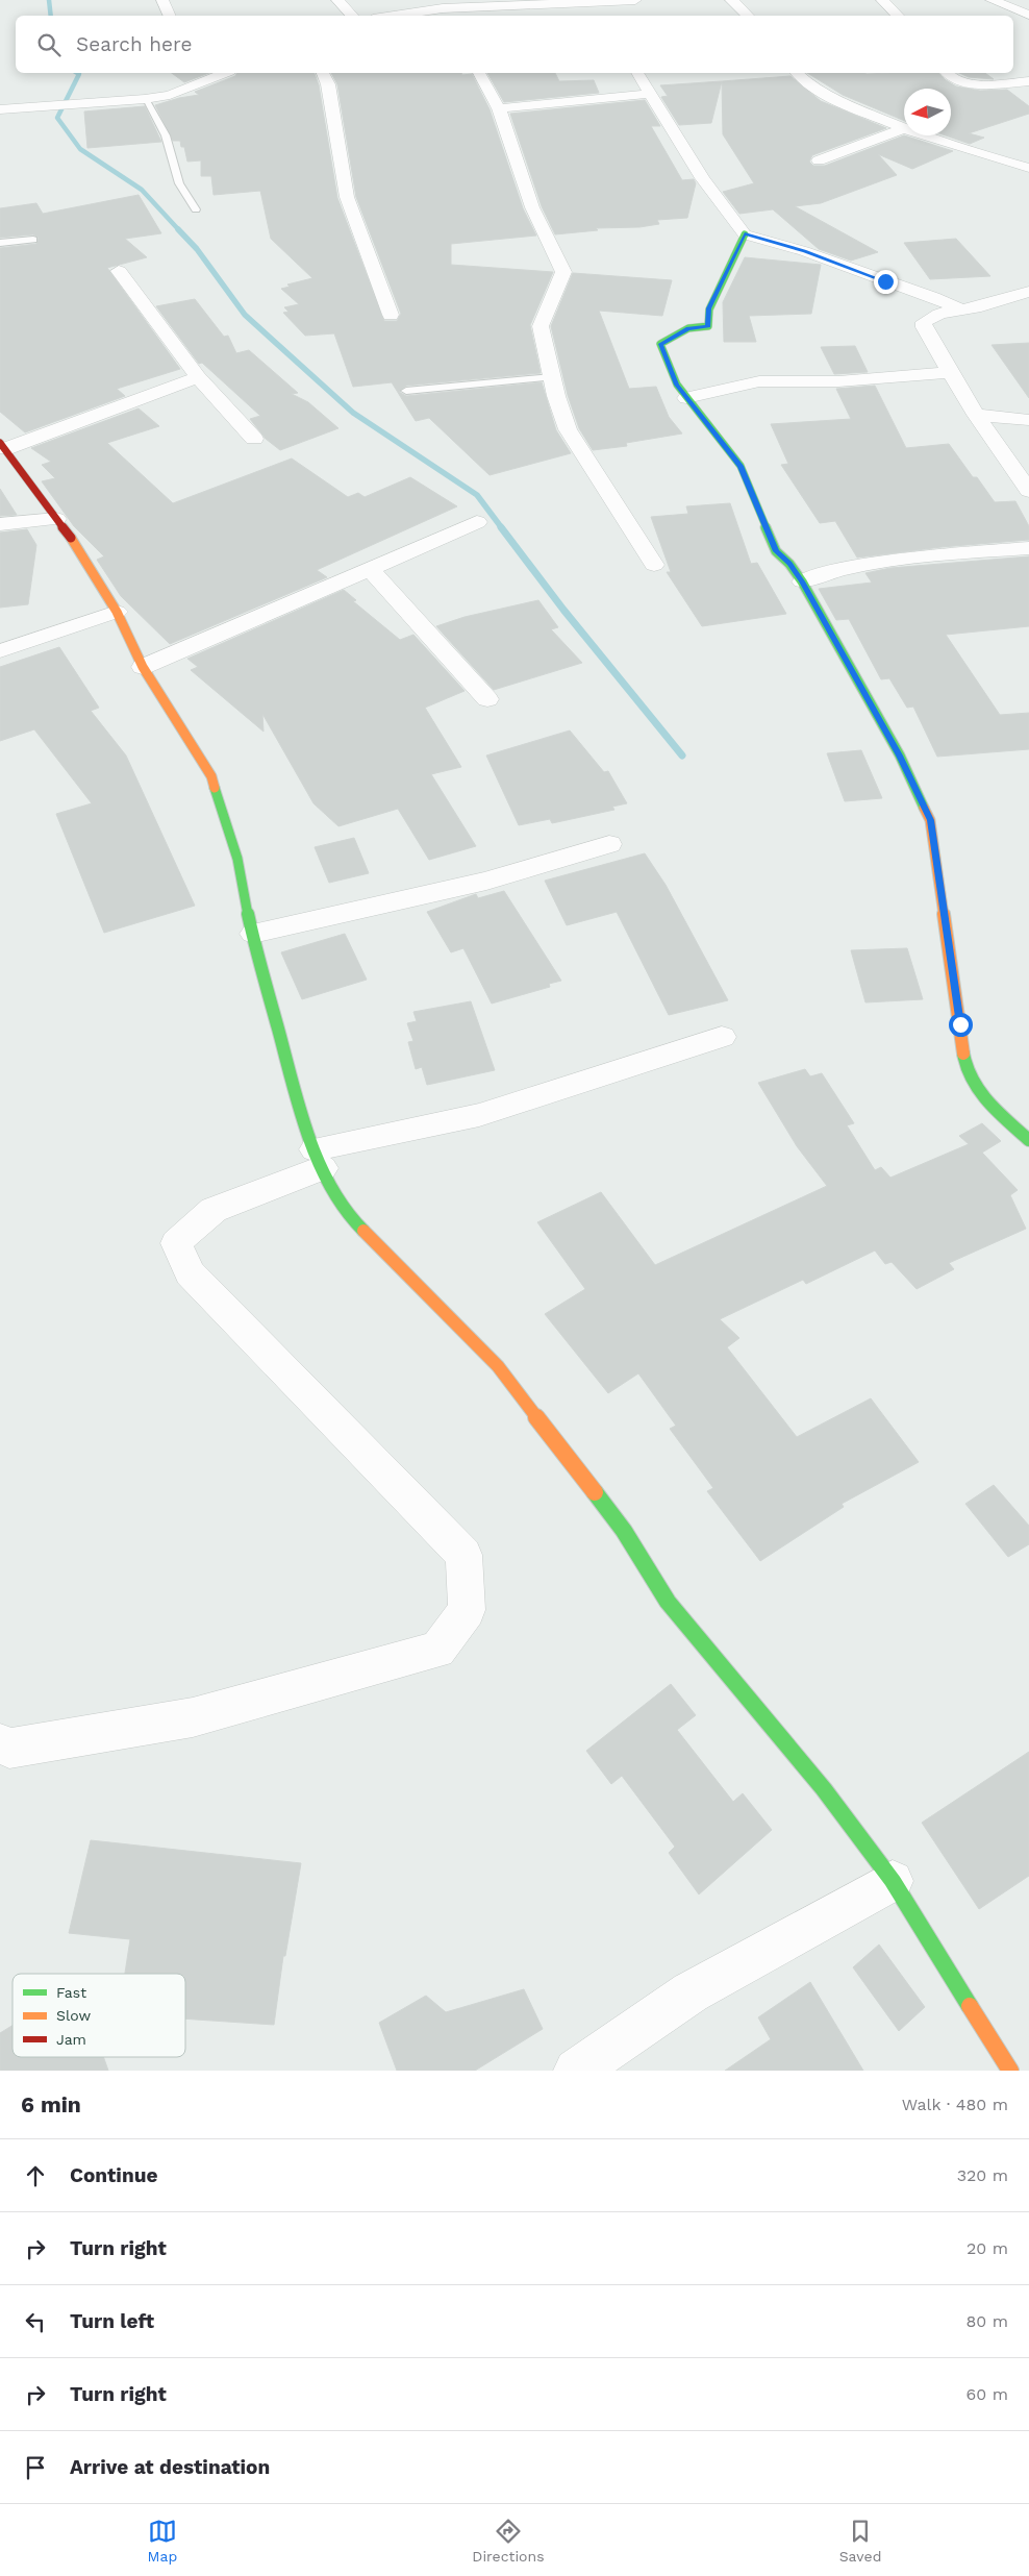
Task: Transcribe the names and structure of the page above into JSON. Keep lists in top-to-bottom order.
{
  "legend": ["Fast", "Slow", "Jam"],
  "north": "left",
  "page": {
    "search": "Search here",
    "heading": ["6 min", "Walk · 480 m"],
    "list": [
      ["Continue", "320 m"],
      ["Turn right", "20 m"],
      ["Turn left", "80 m"],
      ["Turn right", "60 m"],
      "Arrive at destination"
    ],
    "nav": ["Map", "Directions", "Saved"]
  }
}
